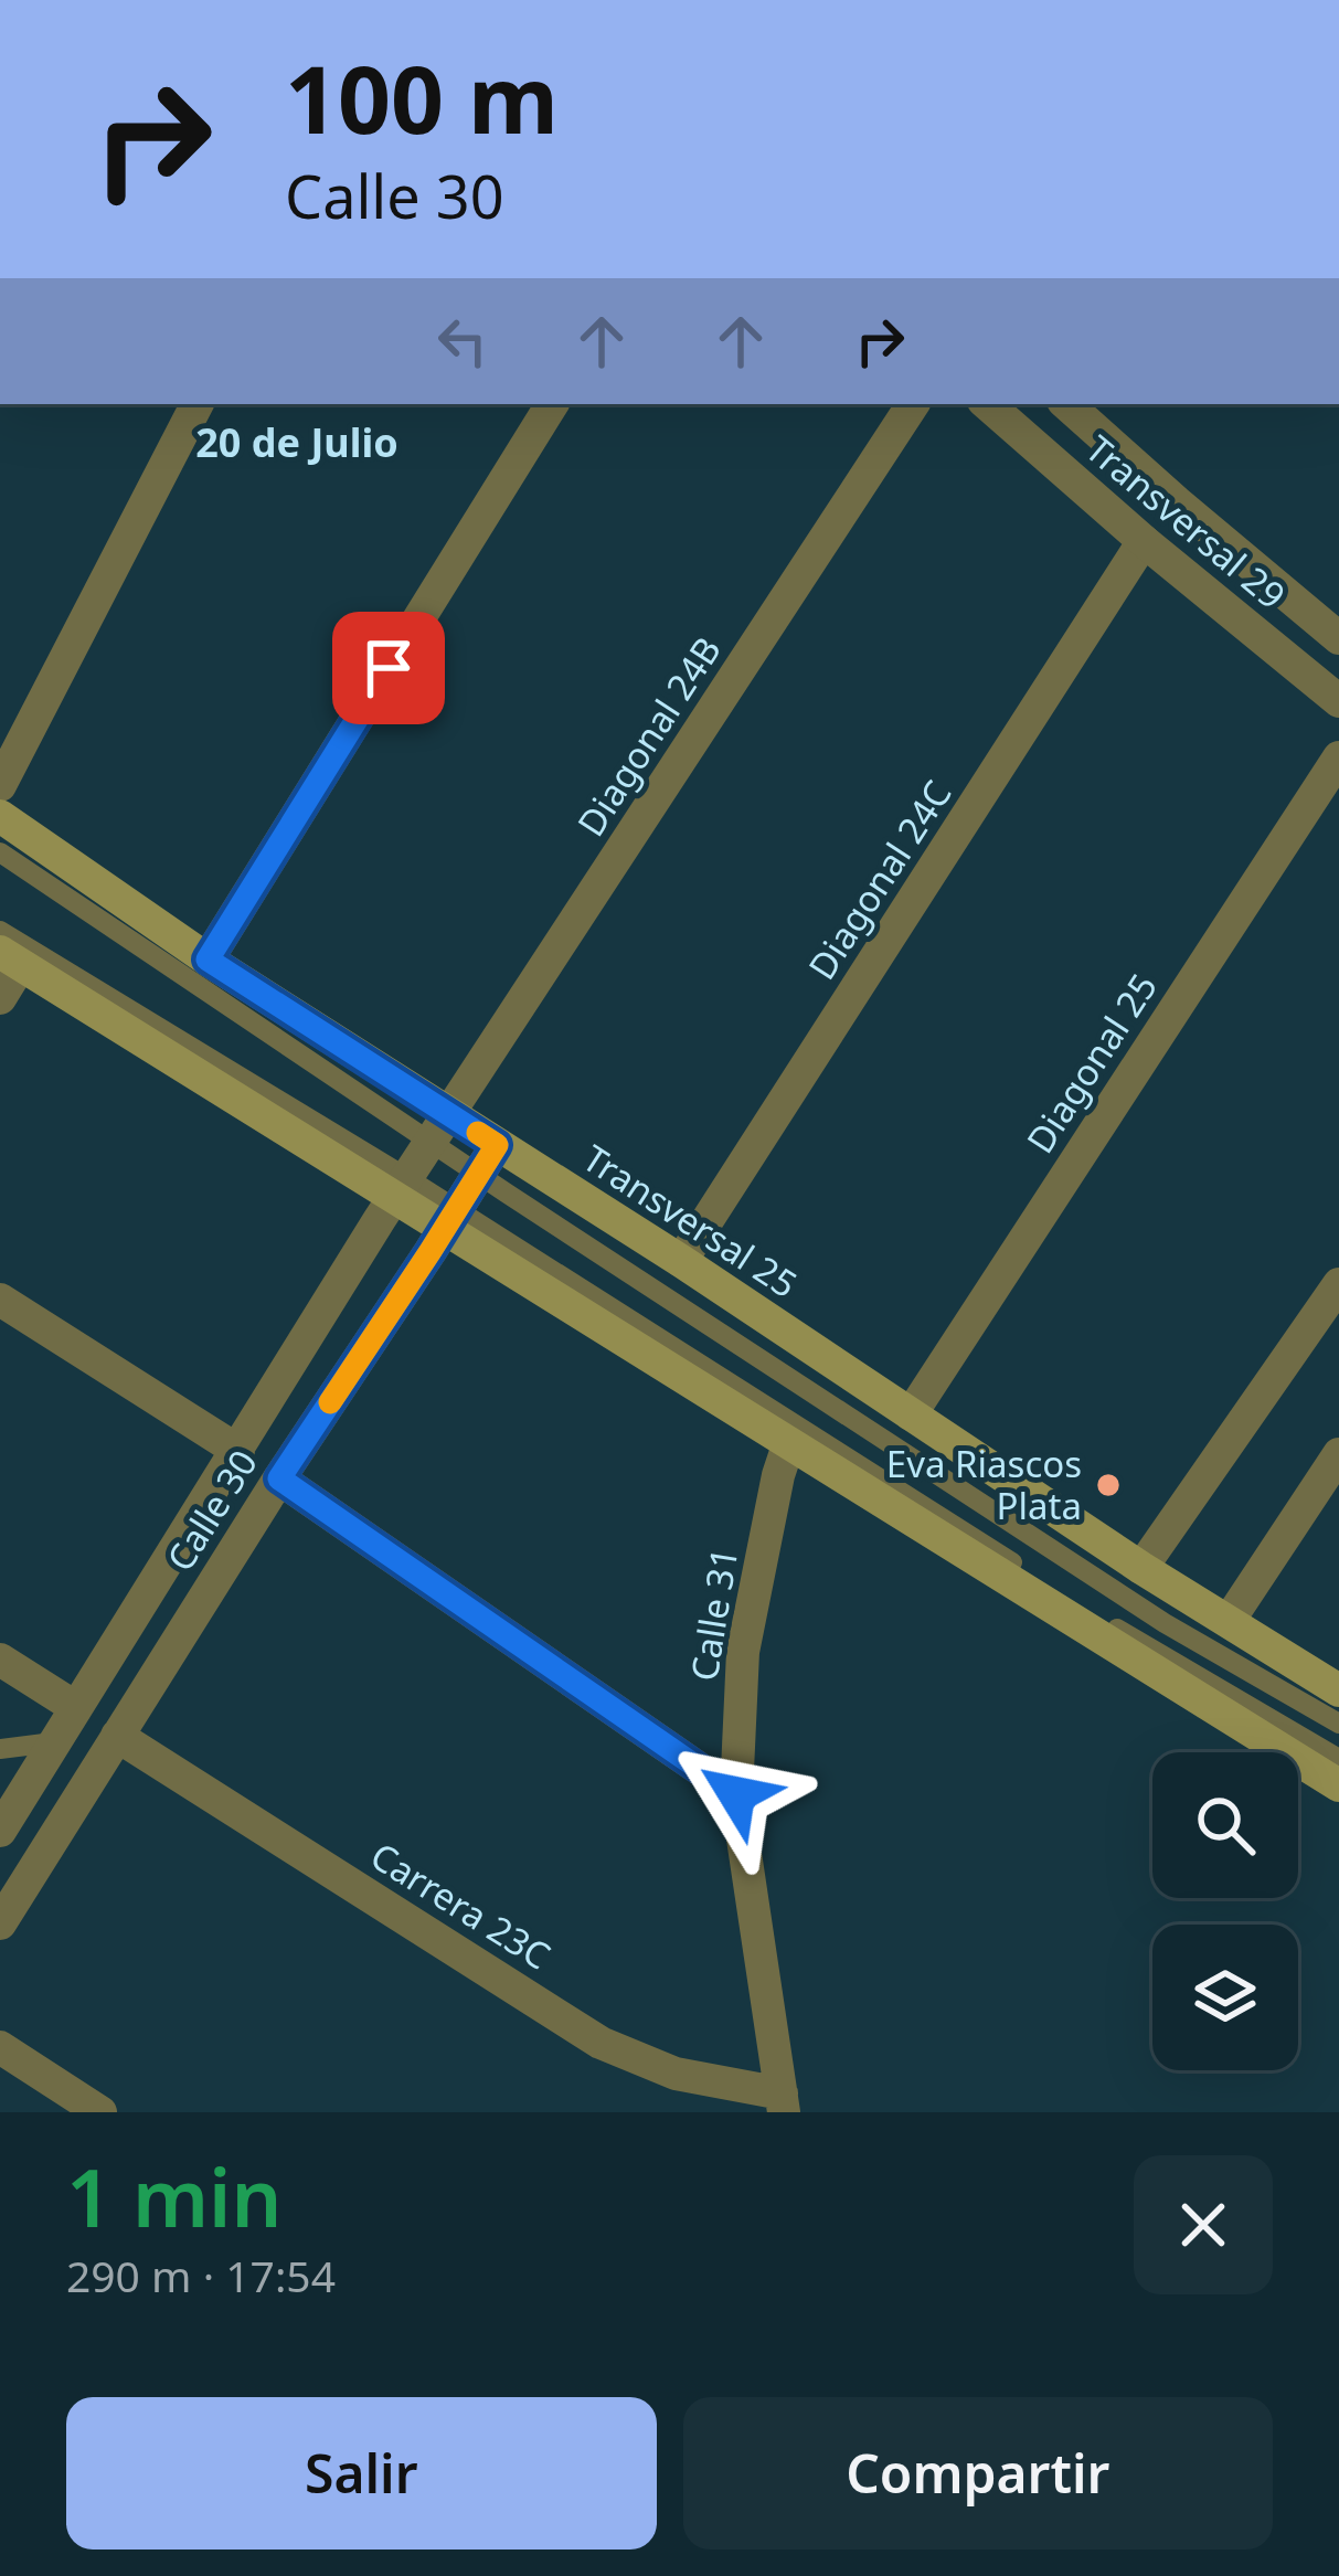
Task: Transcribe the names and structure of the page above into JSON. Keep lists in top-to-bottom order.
{
  "streets": {
    "main road": ["Transversal 25"],
    "street": [
      "Transversal 29",
      "Diagonal 24B",
      "Diagonal 24C",
      "Diagonal 25",
      "Calle 30",
      "Calle 31",
      "Carrera 23C"
    ]
  },
  "crossings": [
    ["Transversal 29", "Diagonal 24C"],
    ["Diagonal 24B", "Transversal 25"],
    ["Diagonal 24B", "Calle 30"],
    ["Diagonal 24C", "Transversal 25"],
    ["Diagonal 25", "Transversal 25"],
    ["Transversal 25", "Calle 30"],
    ["Calle 30", "Carrera 23C"],
    ["Calle 31", "Carrera 23C"]
  ],
  "districts": ["20 de Julio"],
  "places": ["Eva Riascos Plata"],
  "page": {
    "turn": ["100 m", "Calle 30"],
    "heading": ["1 min", "290 m · 17:54"],
    "buttons": ["Salir", "Compartir"]
  }
}
